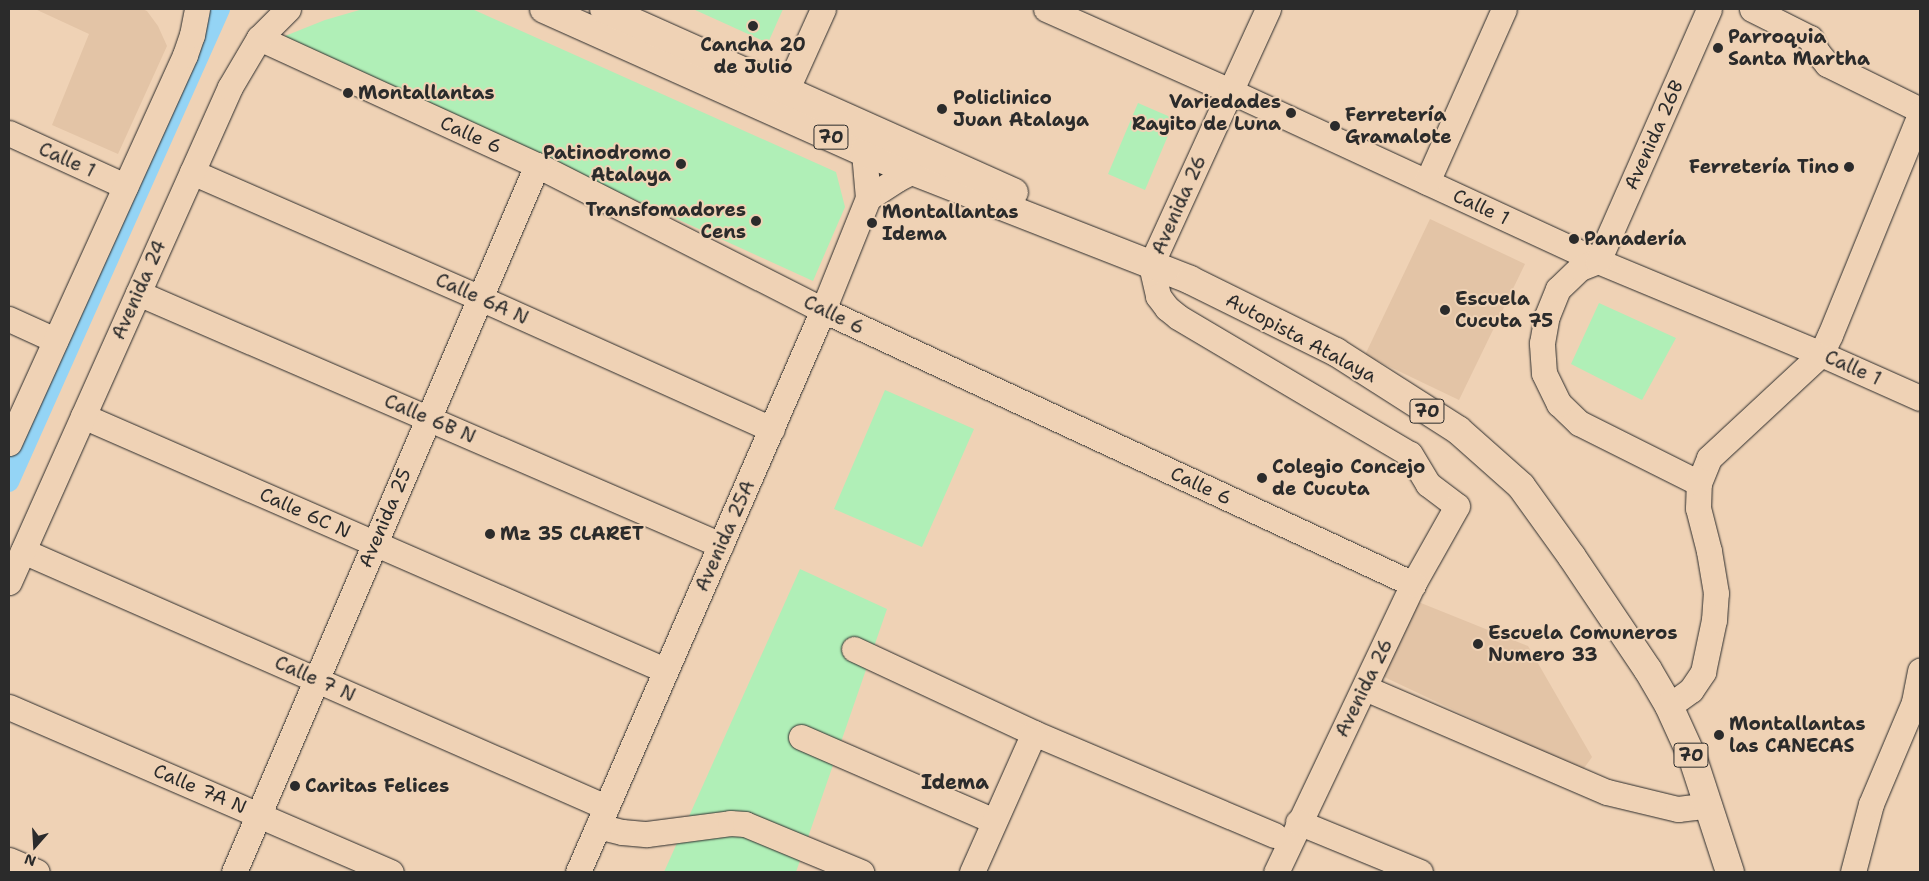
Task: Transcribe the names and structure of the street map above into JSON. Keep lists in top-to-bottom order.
{
  "streets": {
    "main road": ["70", "Autopista Atalaya"],
    "street": [
      "Calle 6",
      "Avenida 26B",
      "Calle 1",
      "Avenida 26",
      "Avenida 24",
      "Calle 6A N",
      "Calle 6B N",
      "Calle 6C N",
      "Avenida 25",
      "Avenida 25A",
      "Calle 7 N",
      "Calle 7A N"
    ]
  },
  "crossings": [
    ["Calle 6", "Avenida 26"],
    ["Calle 6", "Avenida 24"],
    ["Calle 6", "Avenida 25"],
    ["Calle 6", "Avenida 25A"],
    ["Avenida 26B", "Calle 1"],
    ["Calle 1", "Avenida 26"],
    ["Avenida 26", "Autopista Atalaya"],
    ["Avenida 24", "Calle 6A N"],
    ["Avenida 24", "Calle 6B N"],
    ["Avenida 24", "Calle 6C N"],
    ["Avenida 24", "Calle 7 N"],
    ["Calle 6A N", "Avenida 25"],
    ["Calle 6A N", "Avenida 25A"],
    ["Autopista Atalaya", "Avenida 25A"],
    ["Calle 6B N", "Avenida 25"],
    ["Calle 6B N", "Avenida 25A"],
    ["Calle 6C N", "Avenida 25"],
    ["Calle 6C N", "Avenida 25A"],
    ["Avenida 25", "Calle 7 N"],
    ["Avenida 25", "Calle 7A N"],
    ["Avenida 25A", "Calle 7 N"]
  ],
  "districts": ["Idema"],
  "places": [
    "Cancha 20 de Julio",
    "Parroquia Santa Martha",
    "Montallantas",
    "Policlinico Juan Atalaya",
    "Variedades Rayito de Luna",
    "Ferretería Gramalote",
    "Patinodromo Atalaya",
    "Ferretería Tino",
    "Transfomadores Cens",
    "Montallantas Idema",
    "Panadería",
    "Escuela Cucuta 75",
    "Colegio Concejo de Cucuta",
    "Mz 35 CLARET",
    "Escuela Comuneros Numero 33",
    "Montallantas las CANECAS",
    "Caritas Felices"
  ],
  "north": "bottom"
}
